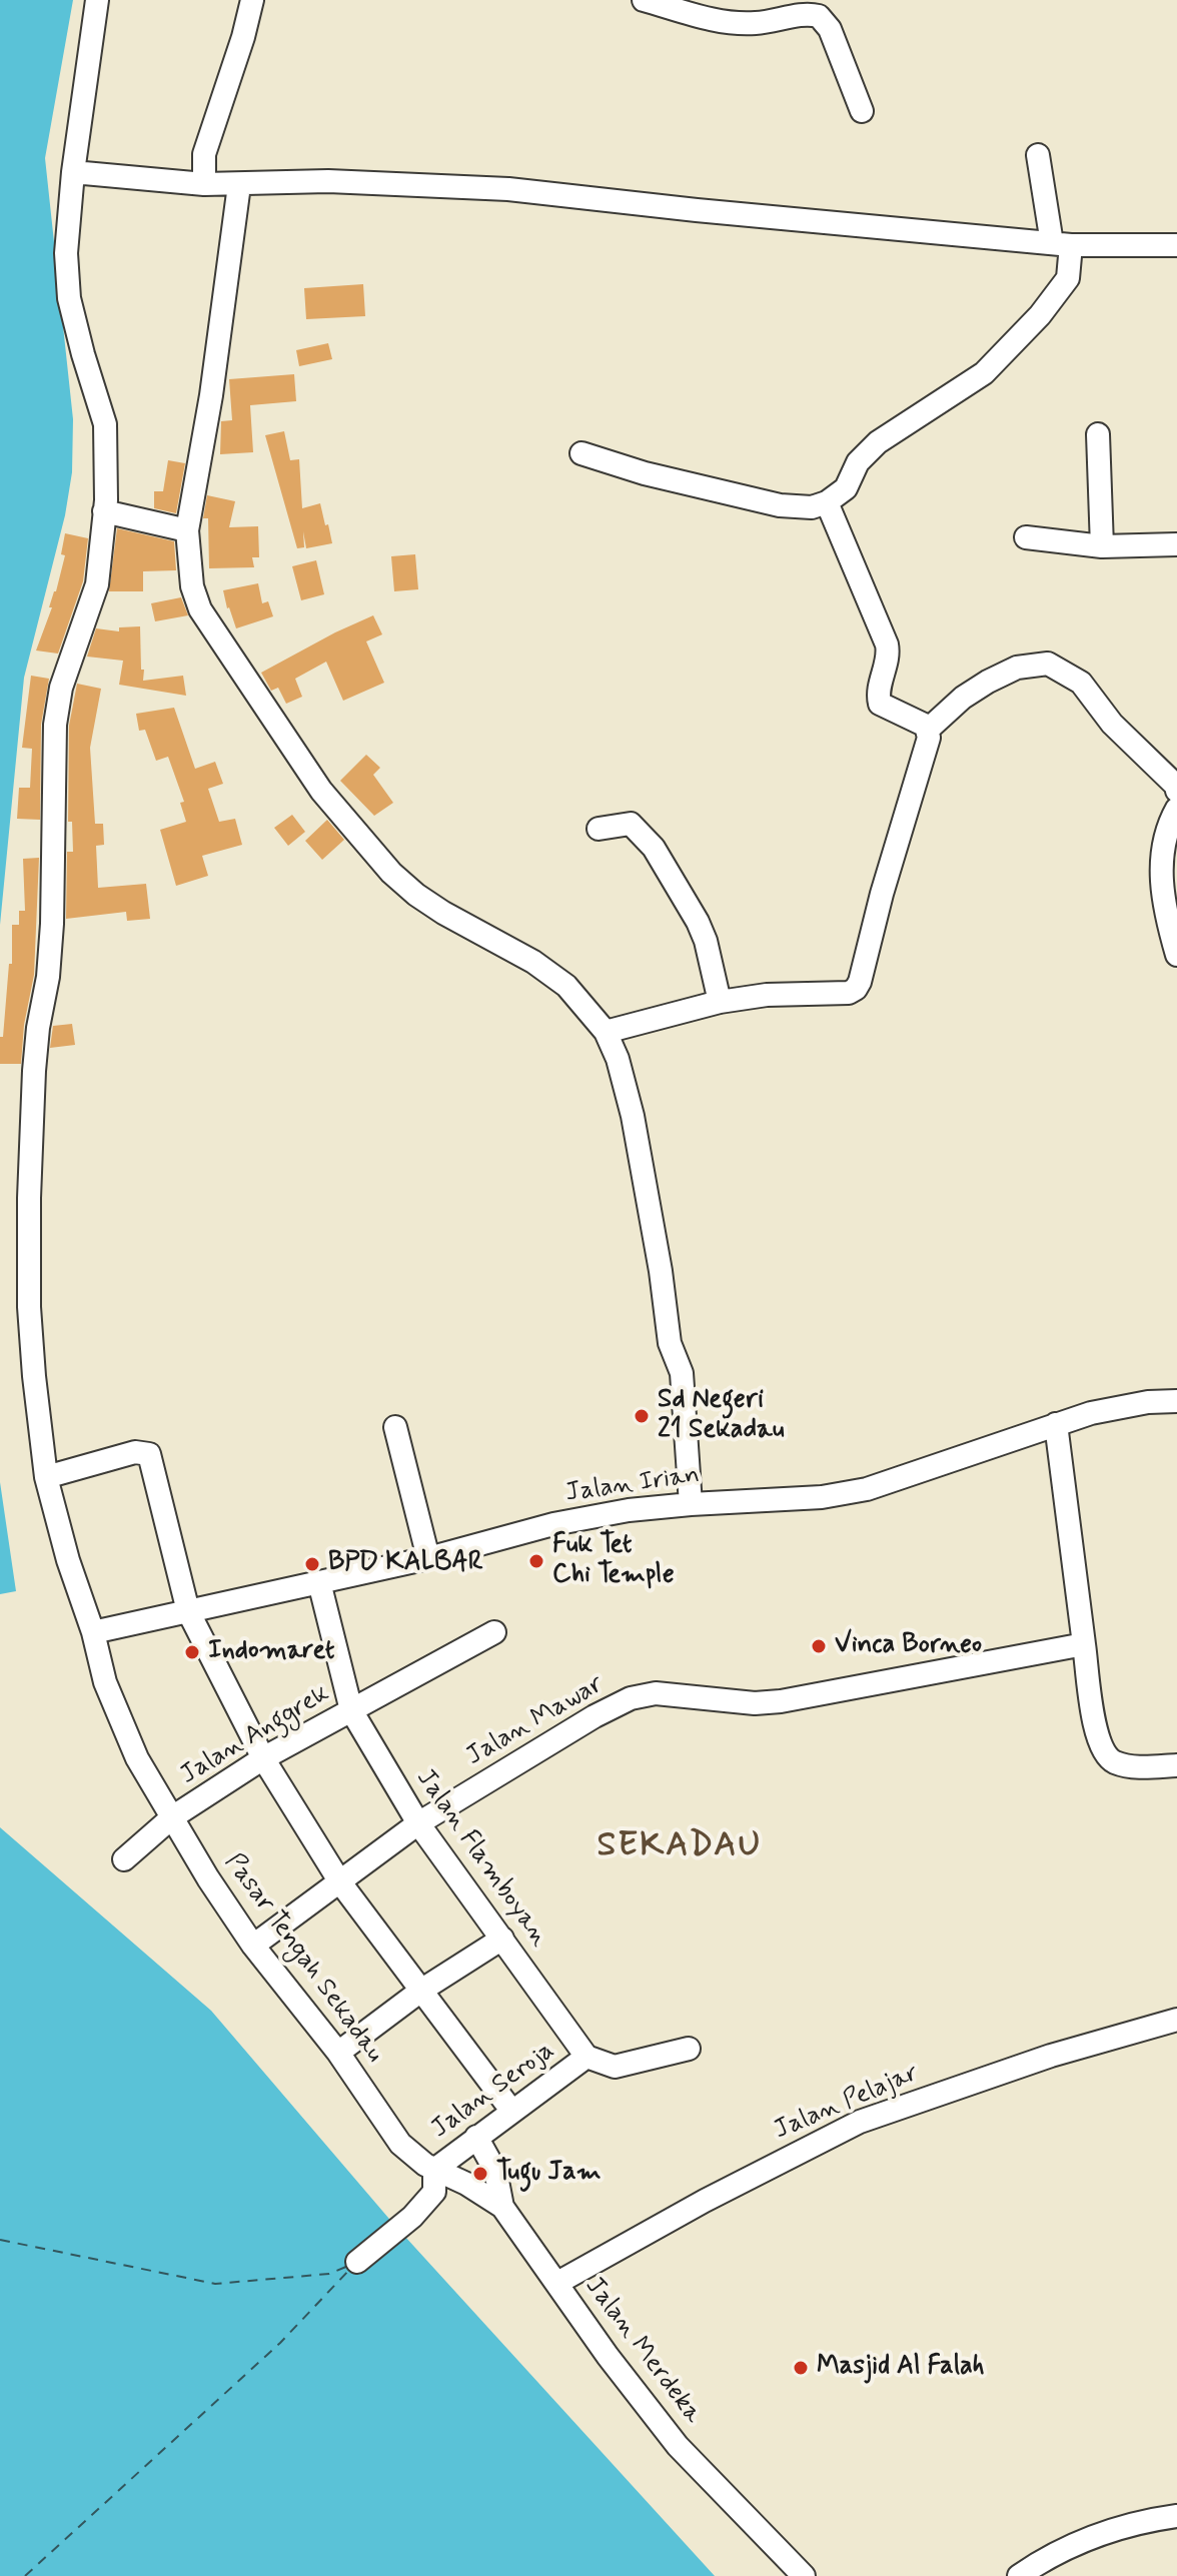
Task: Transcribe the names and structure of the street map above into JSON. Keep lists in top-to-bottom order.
{
  "streets": {
    "street": [
      "Jalan Irian",
      "Jalan Mawar",
      "Jalan Anggrek",
      "Jalan Flamboyan",
      "Pasar Tengah Sekadau",
      "Jalan Seroja",
      "Jalan Pelajar",
      "Jalan Merdeka"
    ]
  },
  "crossings": [
    ["Jalan Irian", "Jalan Flamboyan"],
    ["Jalan Irian", "Pasar Tengah Sekadau"],
    ["Jalan Mawar", "Jalan Flamboyan"],
    ["Jalan Mawar", "Pasar Tengah Sekadau"],
    ["Jalan Anggrek", "Jalan Flamboyan"],
    ["Jalan Anggrek", "Pasar Tengah Sekadau"],
    ["Jalan Flamboyan", "Jalan Seroja"],
    ["Pasar Tengah Sekadau", "Jalan Seroja"],
    ["Pasar Tengah Sekadau", "Jalan Merdeka"],
    ["Jalan Seroja", "Jalan Merdeka"],
    ["Jalan Pelajar", "Jalan Merdeka"]
  ],
  "districts": ["SEKADAU"],
  "places": [
    "Sd Negeri 21 Sekadau",
    "Fuk Tet Chi Temple",
    "BPD KALBAR",
    "Vinca Borneo",
    "Indomaret",
    "Tugu Jam",
    "Masjid Al Falah"
  ]
}
